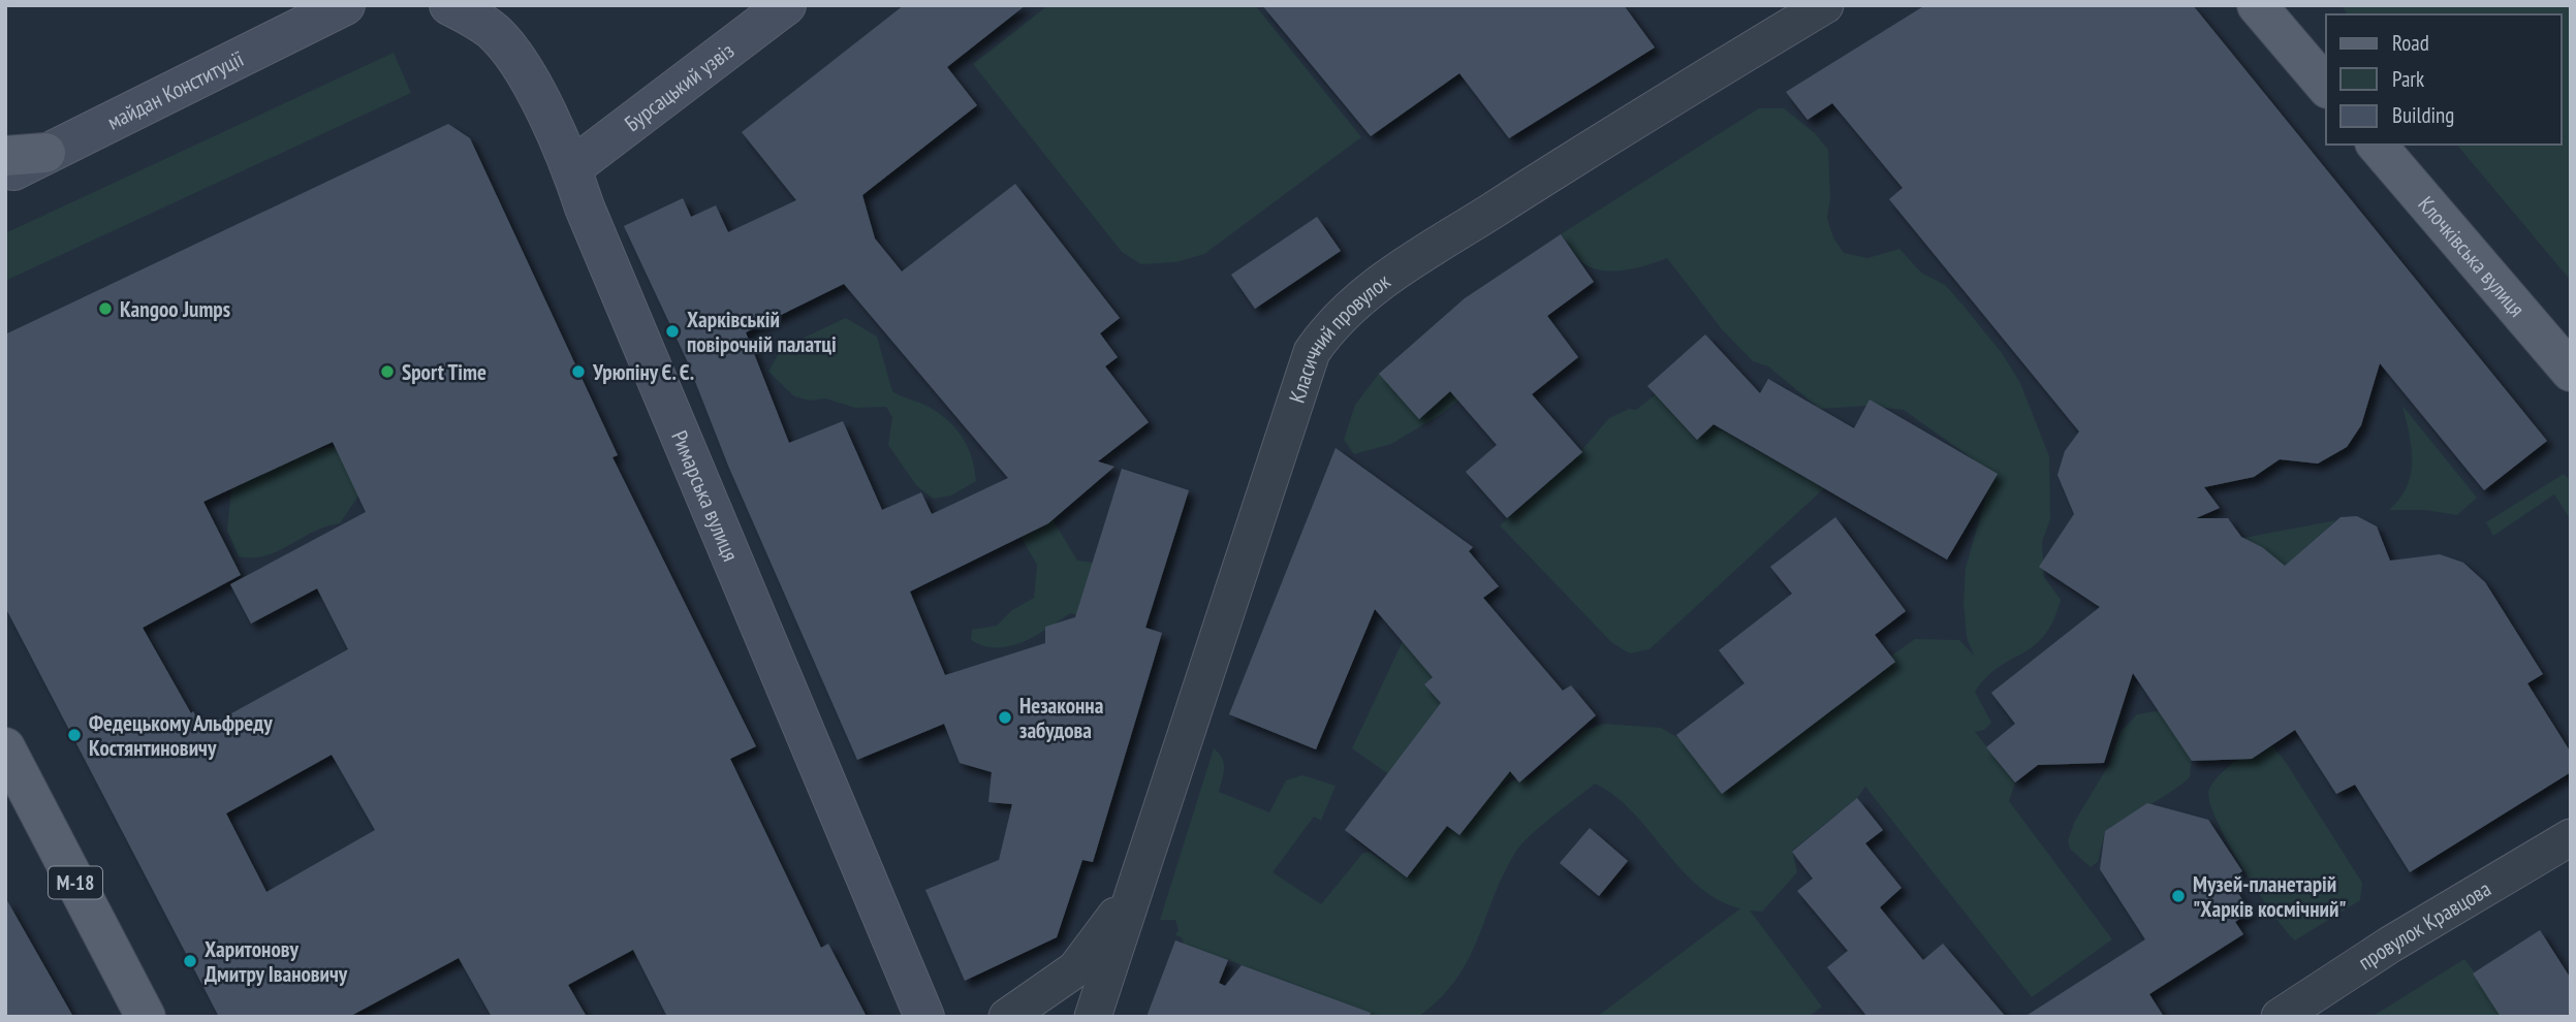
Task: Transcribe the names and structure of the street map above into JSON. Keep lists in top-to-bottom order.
{
  "streets": {
    "main road": ["Клочківська вулиця", "М-18"],
    "street": [
      "Бурсацький узвіз",
      "майдан Конституції",
      "Класичний провулок",
      "Римарська вулиця",
      "провулок Кравцова"
    ]
  },
  "crossings": [
    ["Бурсацький узвіз", "Римарська вулиця"]
  ],
  "places": [
    "Kangoo Jumps",
    "Харківській повірочній палатці",
    "Sport Time",
    "Урюпіну Є. Є.",
    "Незаконна забудова",
    "Федецькому Альфреду Костянтиновичу",
    "Музей-планетарій \"Харків космічний\"",
    "Харитонову Дмитру Івановичу"
  ],
  "legend": ["Road", "Park", "Building"]
}
